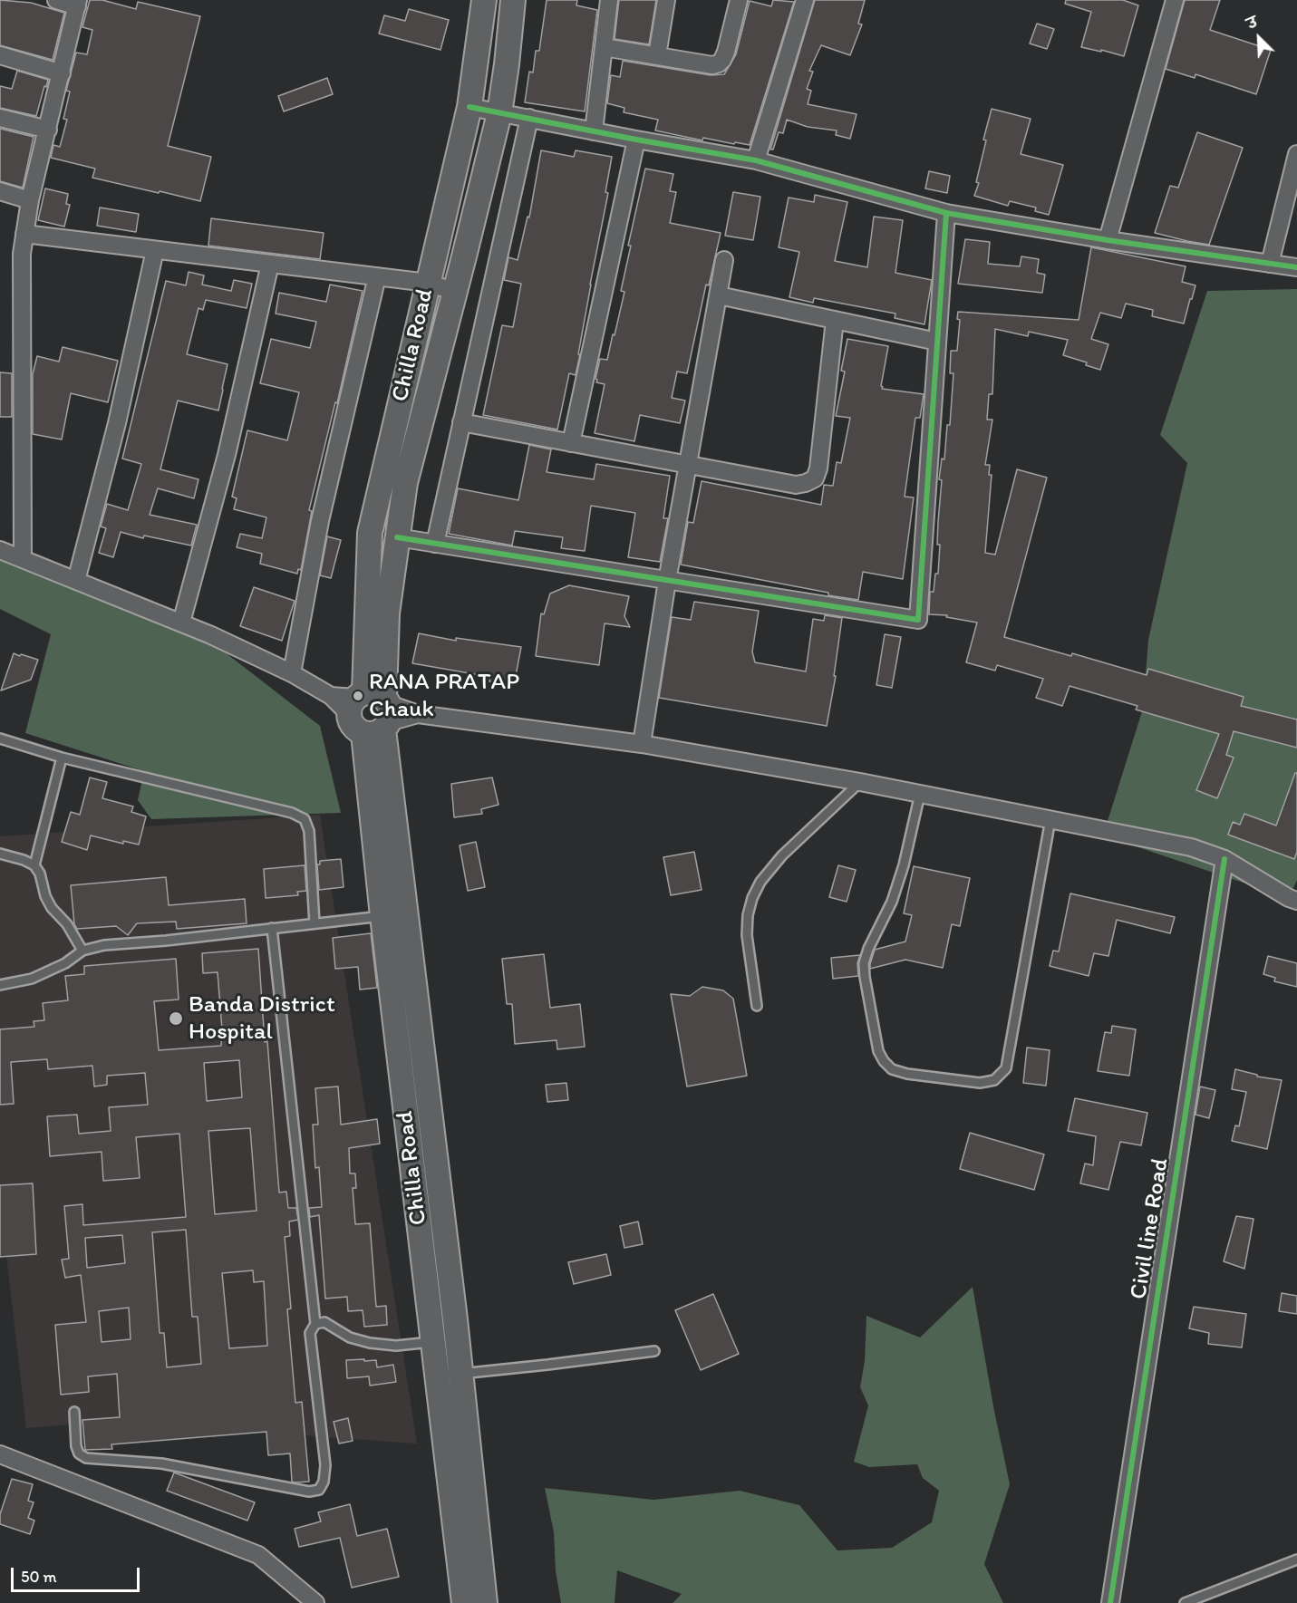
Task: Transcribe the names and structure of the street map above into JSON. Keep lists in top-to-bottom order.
{
  "streets": {
    "main road": ["Chilla Road"],
    "street": ["Civil line Road"]
  },
  "places": ["RANA PRATAP Chauk", "Banda District Hospital"],
  "scale_bar": "50 m",
  "north": "top left"
}
